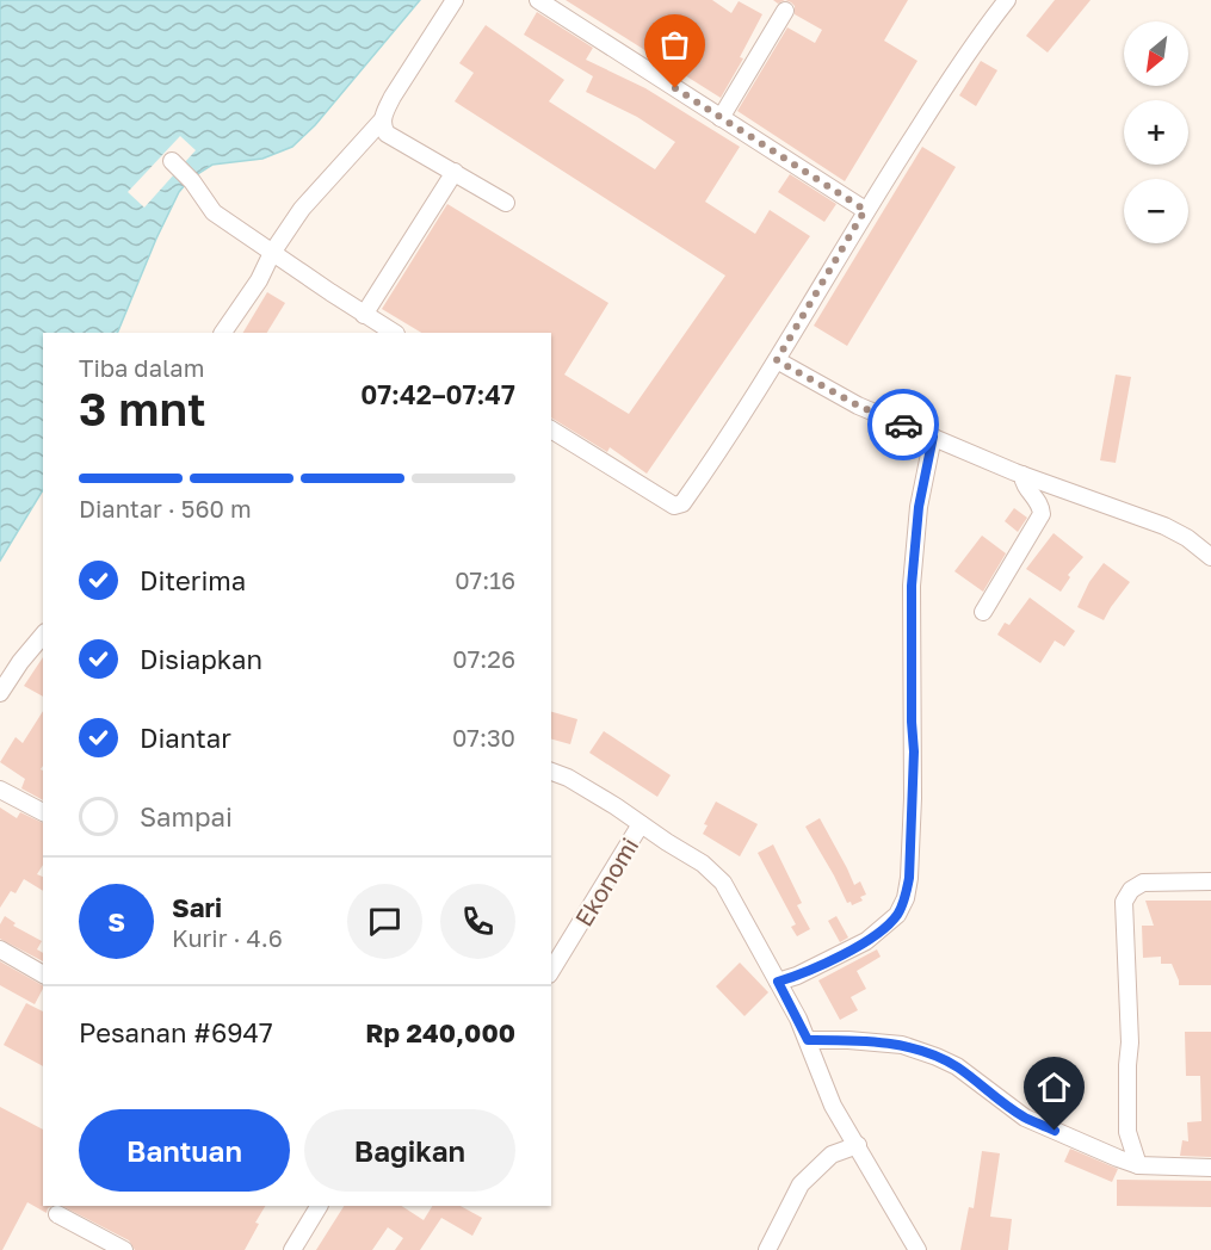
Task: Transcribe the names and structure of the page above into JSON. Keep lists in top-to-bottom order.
{
  "streets": {
    "street": ["Ekonomi"]
  },
  "north": "bottom left",
  "page": {
    "map_buttons": ["+", "−"],
    "heading": ["3 mnt", "Tiba dalam", "07:42–07:47"],
    "panel": [
      "Sari",
      "Kurir · 4.6",
      "Pesanan #6947",
      "Rp 240,000"
    ],
    "bar": "Diantar · 560 m",
    "list": [
      ["Diterima", "07:16"],
      ["Disiapkan", "07:26"],
      ["Diantar", "07:30"],
      "Sampai"
    ],
    "round": "S",
    "buttons": ["Bantuan", "Bagikan"]
  }
}
